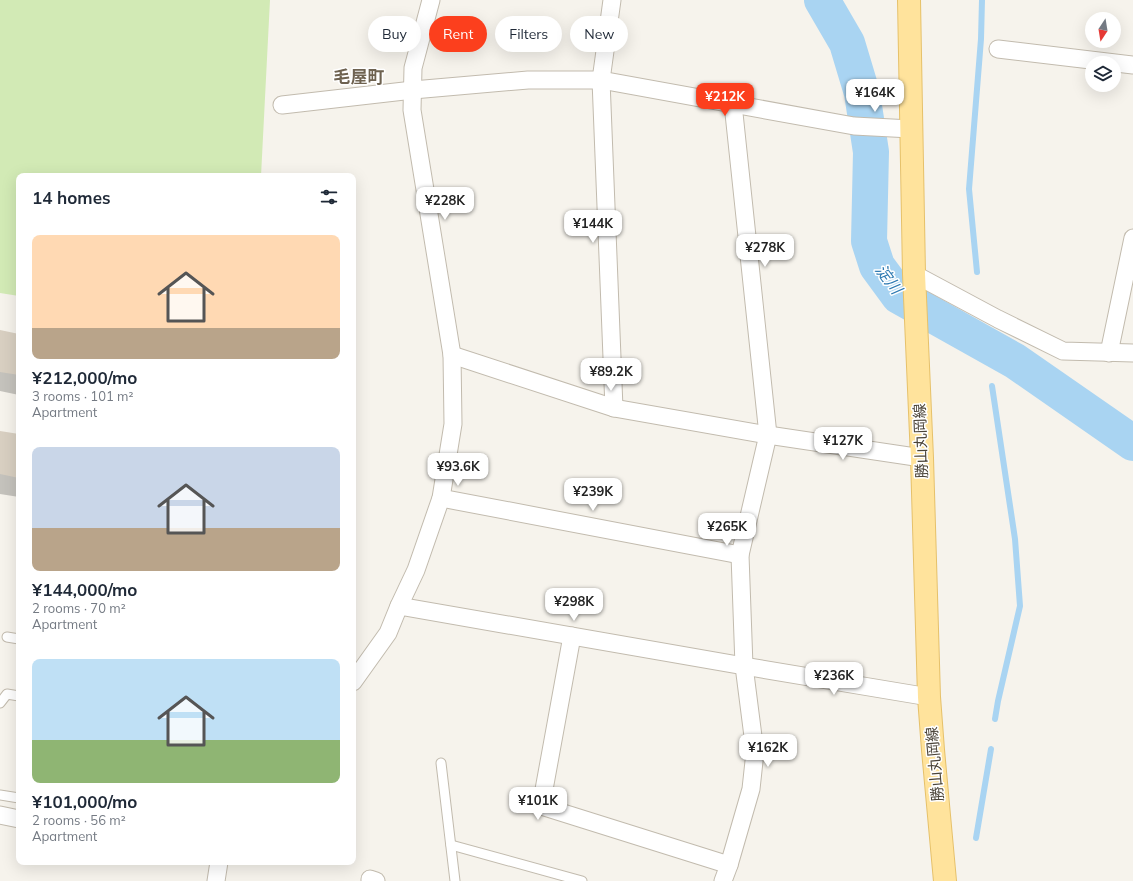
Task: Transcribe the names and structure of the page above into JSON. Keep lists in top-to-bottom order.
{
  "streets": {
    "main road": ["勝山丸岡線"]
  },
  "districts": ["毛屋町"],
  "water": ["淀川"],
  "north": "bottom",
  "page": {
    "chip": [
      "Buy",
      "Rent",
      "Filters",
      "New"
    ],
    "price": [
      "¥164K",
      "¥212K",
      "¥228K",
      "¥144K",
      "¥278K",
      "¥89.2K",
      "¥127K",
      "¥93.6K",
      "¥239K",
      "¥265K",
      "¥298K",
      "¥236K",
      "¥162K",
      "¥101K"
    ],
    "heading": "14 homes",
    "list": [
      {
        "name": "¥212,000/mo",
        "note": "3 rooms · 101 m² · Apartment"
      },
      {
        "name": "¥144,000/mo",
        "note": "2 rooms · 70 m² · Apartment"
      },
      {
        "name": "¥101,000/mo",
        "note": "2 rooms · 56 m² · Apartment"
      }
    ]
  }
}
